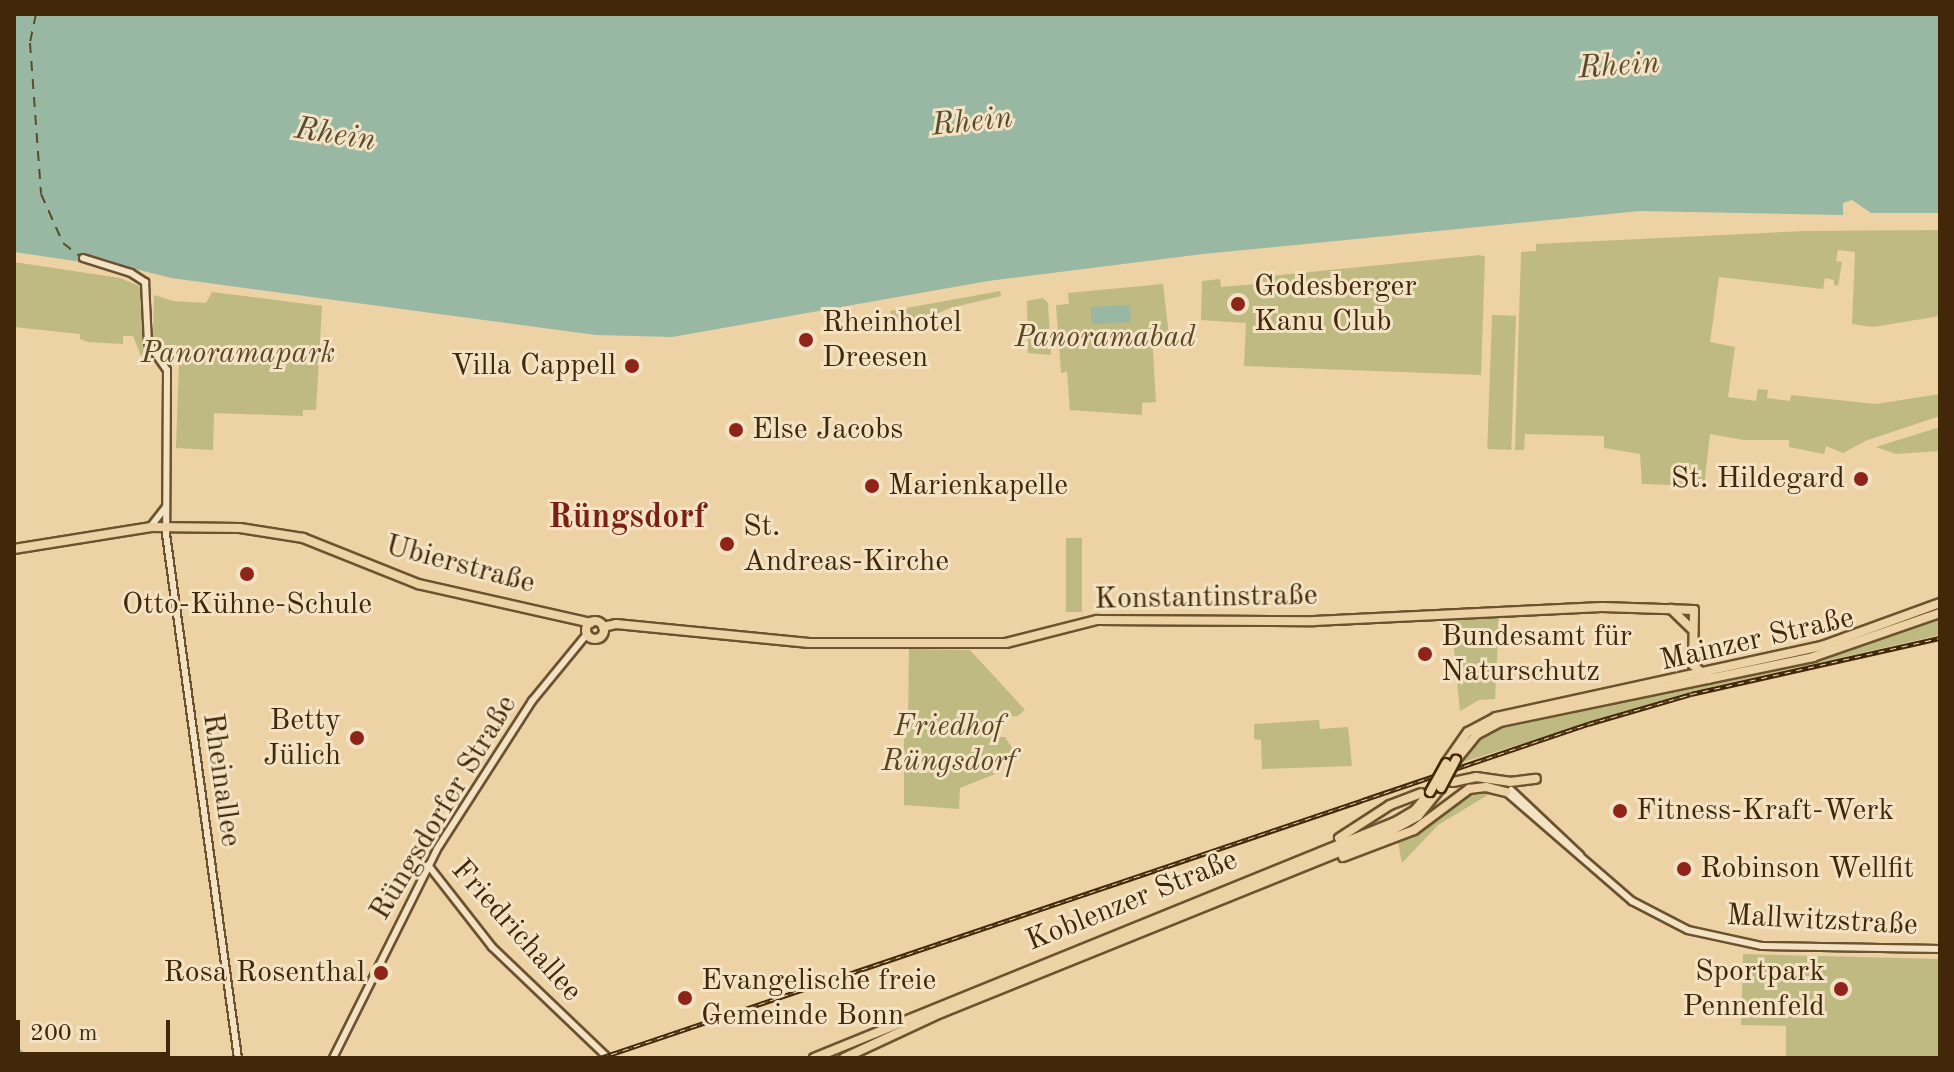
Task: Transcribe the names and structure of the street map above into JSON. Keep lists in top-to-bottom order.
{
  "streets": {
    "main road": [
      "Ubierstraße",
      "Konstantinstraße",
      "Mainzer Straße",
      "Koblenzer Straße"
    ],
    "street": [
      "Rheinallee",
      "Rüngsdorfer Straße",
      "Mallwitzstraße",
      "Friedrichallee"
    ]
  },
  "crossings": [
    ["Ubierstraße", "Konstantinstraße"],
    ["Ubierstraße", "Rheinallee"],
    ["Ubierstraße", "Rüngsdorfer Straße"],
    ["Konstantinstraße", "Rüngsdorfer Straße"],
    ["Mainzer Straße", "Koblenzer Straße"],
    ["Rüngsdorfer Straße", "Friedrichallee"]
  ],
  "districts": ["Rüngsdorf"],
  "water": ["Rhein"],
  "parks": ["Panoramabad", "Panoramapark", "Friedhof Rüngsdorf"],
  "places": [
    "Godesberger Kanu Club",
    "Rheinhotel Dreesen",
    "Villa Cappell",
    "Else Jacobs",
    "St. Hildegard",
    "Marienkapelle",
    "St. Andreas-Kirche",
    "Otto-Kühne-Schule",
    "Bundesamt für Naturschutz",
    "Betty Jülich",
    "Fitness-Kraft-Werk",
    "Robinson Wellfit",
    "Rosa Rosenthal",
    "Sportpark Pennenfeld",
    "Evangelische freie Gemeinde Bonn"
  ],
  "scale_bar": "200 m"
}
